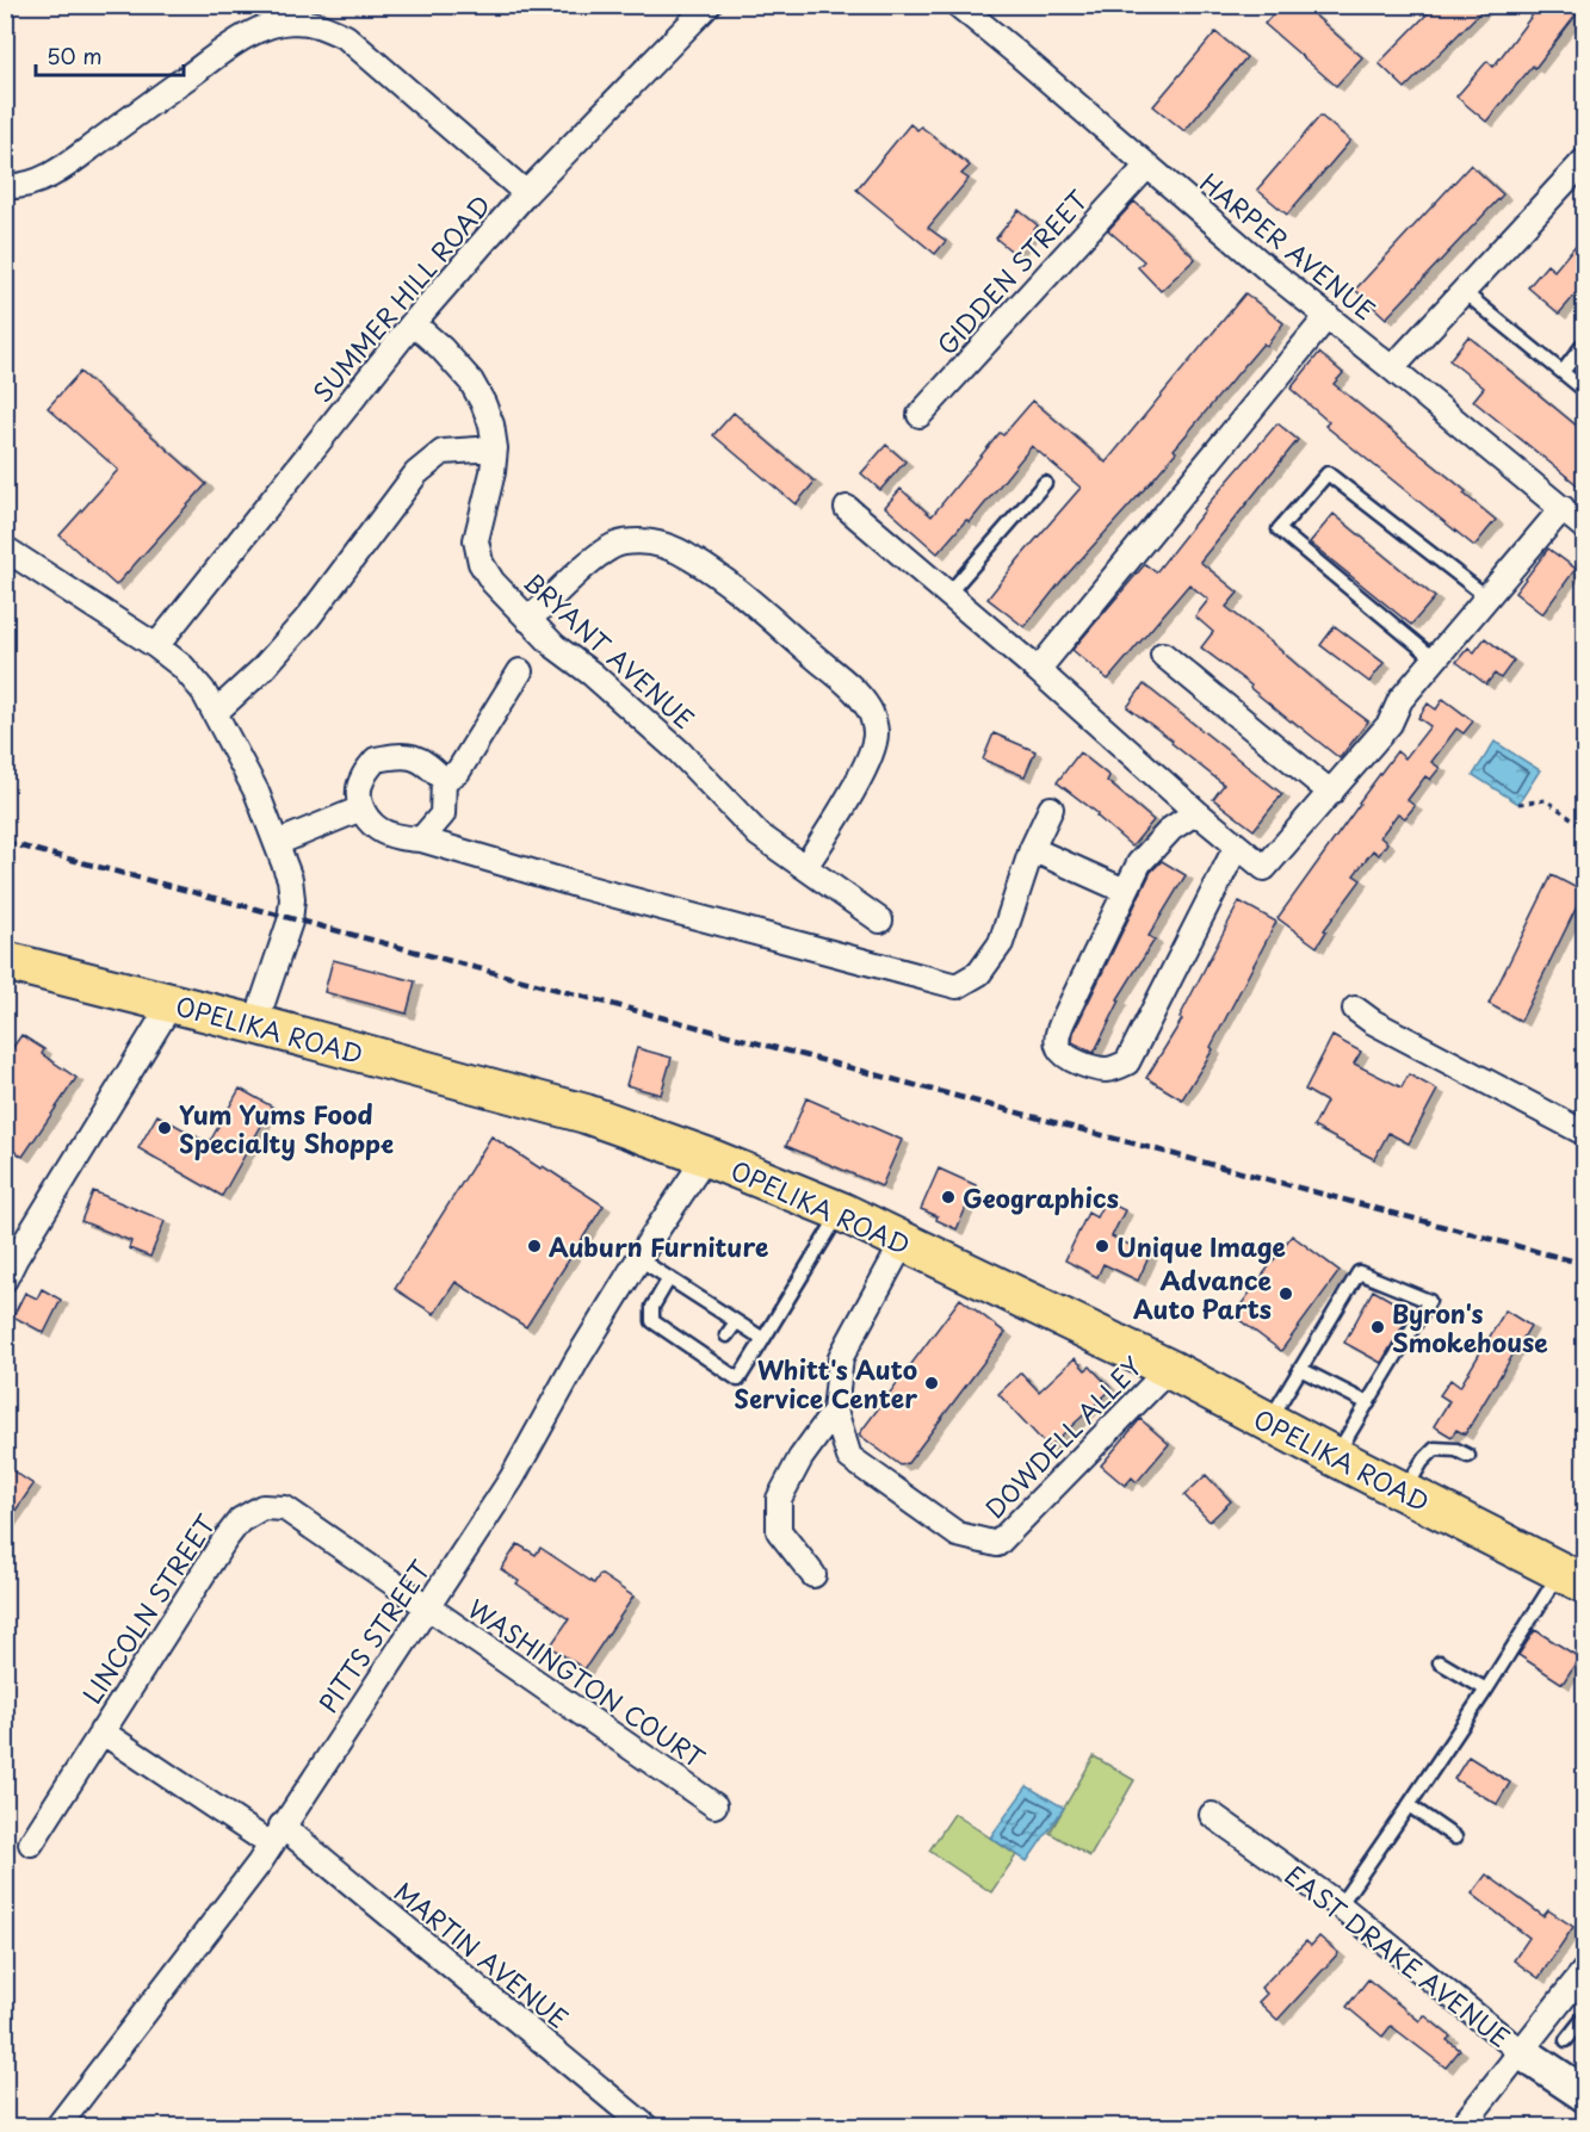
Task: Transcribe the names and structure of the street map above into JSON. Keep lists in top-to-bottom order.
{
  "streets": {
    "main road": ["OPELIKA ROAD"],
    "street": [
      "HARPER AVENUE",
      "GIDDEN STREET",
      "SUMMER HILL ROAD",
      "BRYANT AVENUE",
      "DOWDELL ALLEY",
      "LINCOLN STREET",
      "PITTS STREET",
      "WASHINGTON COURT",
      "MARTIN AVENUE",
      "EAST DRAKE AVENUE"
    ]
  },
  "crossings": [
    ["HARPER AVENUE", "GIDDEN STREET"],
    ["SUMMER HILL ROAD", "BRYANT AVENUE"],
    ["OPELIKA ROAD", "DOWDELL ALLEY"],
    ["OPELIKA ROAD", "PITTS STREET"],
    ["LINCOLN STREET", "PITTS STREET"],
    ["LINCOLN STREET", "WASHINGTON COURT"],
    ["LINCOLN STREET", "MARTIN AVENUE"],
    ["PITTS STREET", "WASHINGTON COURT"],
    ["PITTS STREET", "MARTIN AVENUE"]
  ],
  "places": [
    "Yum Yums Food Specialty Shoppe",
    "Geographics",
    "Auburn Furniture",
    "Unique Image",
    "Advance Auto Parts",
    "Byron's Smokehouse",
    "Whitt's Auto Service Center"
  ],
  "scale_bar": "50 m"
}
